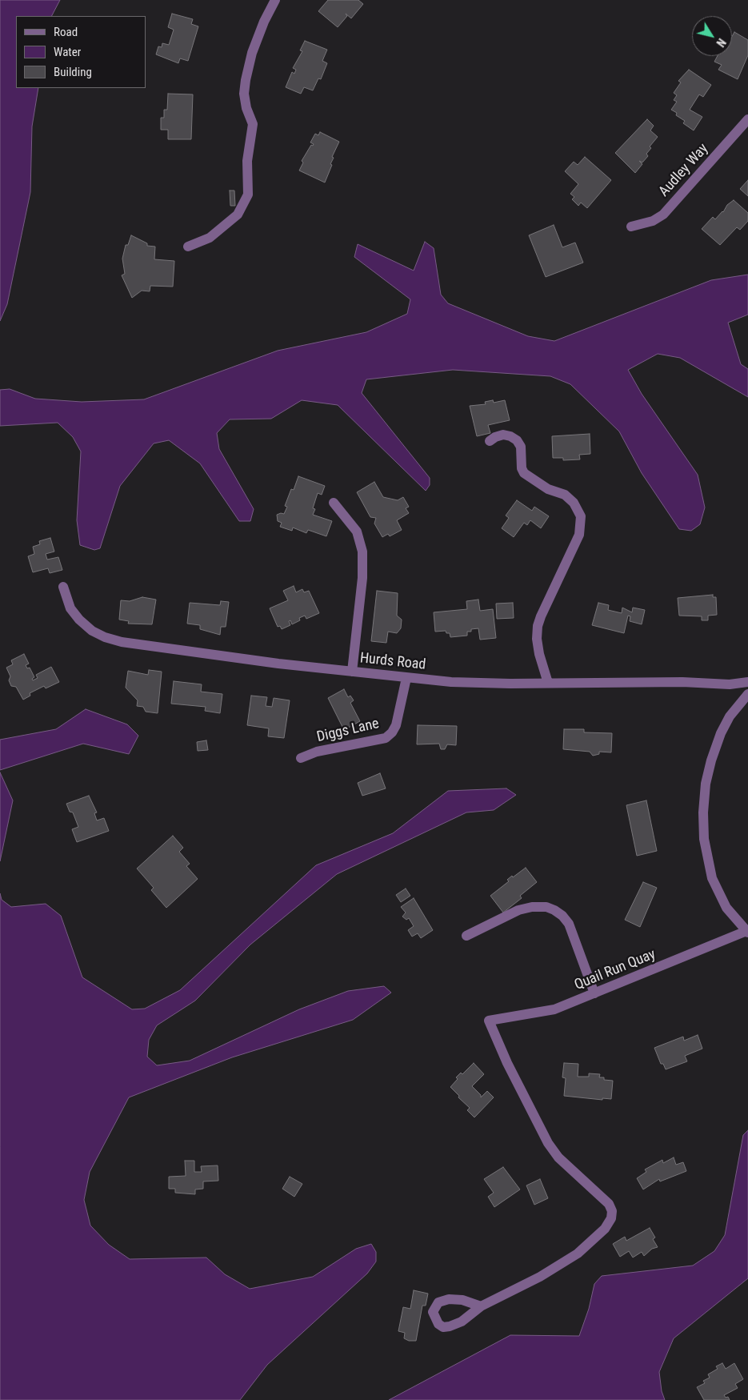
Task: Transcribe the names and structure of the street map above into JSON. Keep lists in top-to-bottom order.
{
  "streets": {
    "street": [
      "Audley Way",
      "Hurds Road",
      "Diggs Lane",
      "Quail Run Quay"
    ]
  },
  "crossings": [
    ["Hurds Road", "Diggs Lane"]
  ],
  "legend": ["Road", "Water", "Building"],
  "north": "bottom right"
}
